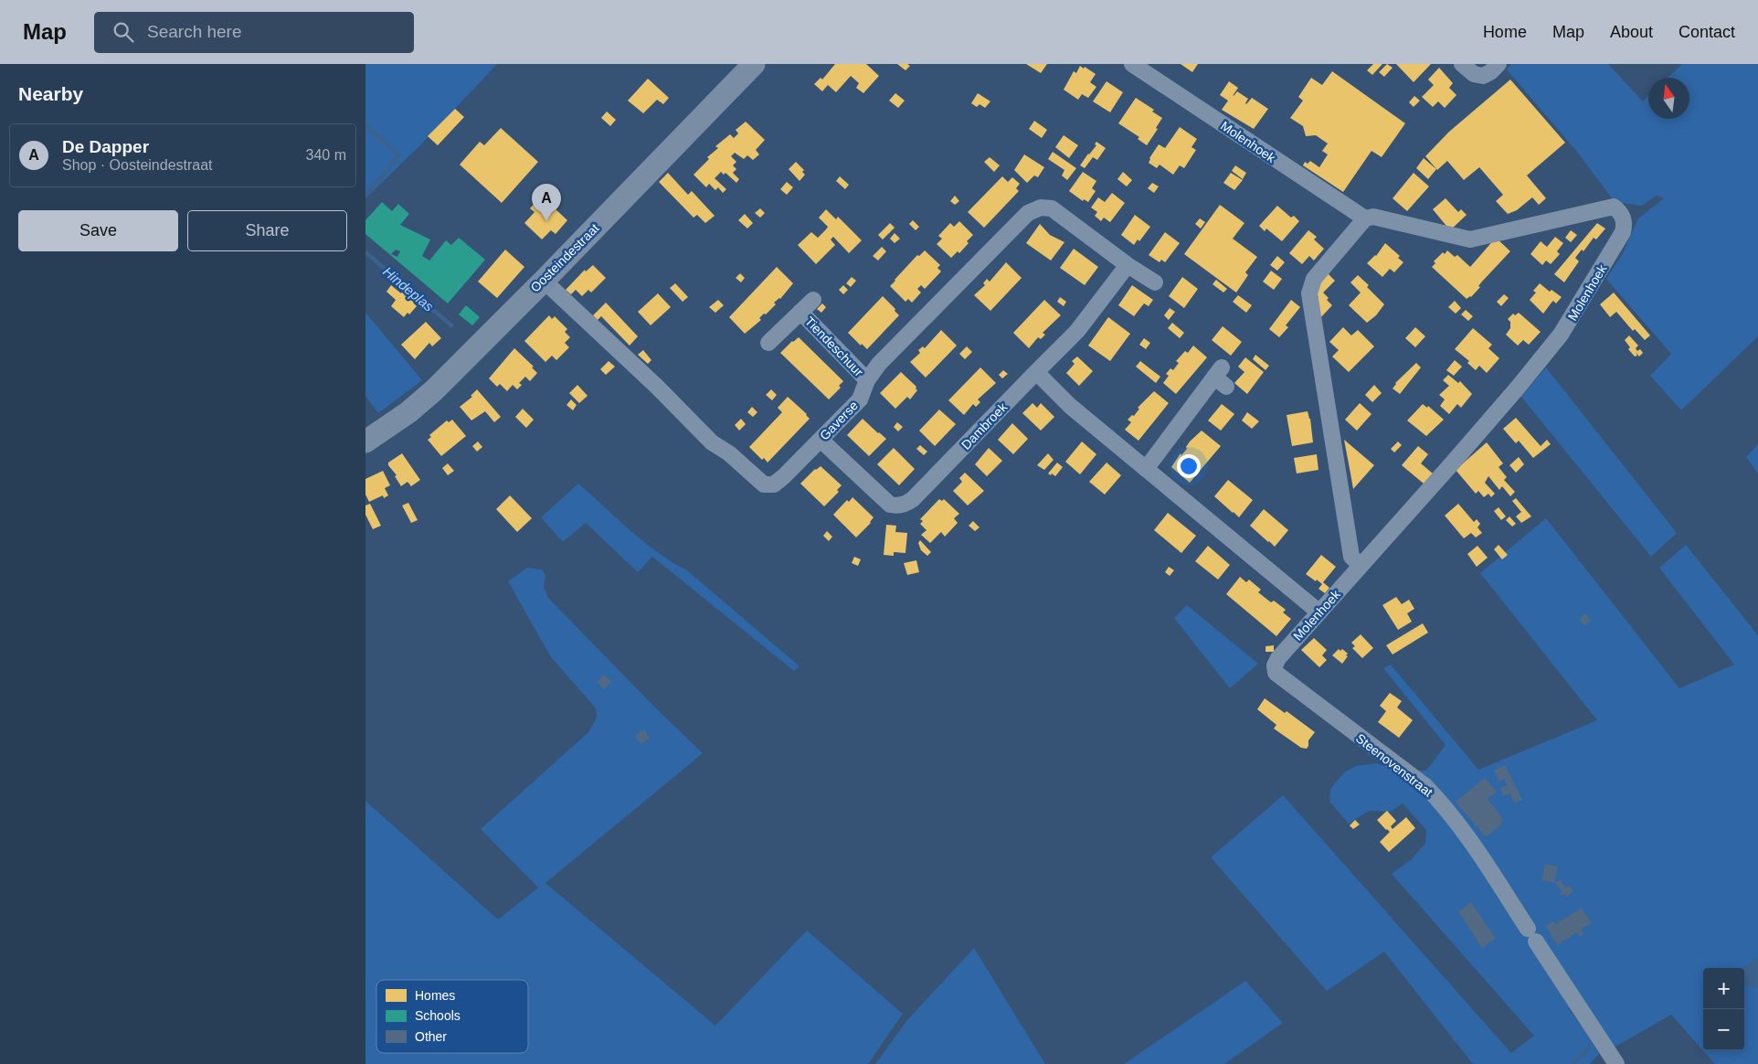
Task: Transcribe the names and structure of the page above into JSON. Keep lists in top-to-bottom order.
{
  "streets": {
    "street": [
      "Molenhoek",
      "Oosteindestraat",
      "Tiendeschuur",
      "Gaverse",
      "Dambroek",
      "Steenovenstraat"
    ]
  },
  "crossings": [
    ["Molenhoek", "Steenovenstraat"],
    ["Oosteindestraat", "Gaverse"],
    ["Tiendeschuur", "Gaverse"],
    ["Gaverse", "Dambroek"]
  ],
  "water": ["Hindeplas"],
  "legend": ["Homes", "Schools", "Other"],
  "north": "top",
  "page": {
    "header": "Map",
    "search": "Search here",
    "nav": [
      "Home",
      "Map",
      "About",
      "Contact"
    ],
    "heading": "Nearby",
    "list": [
      {
        "mark": "A",
        "name": "De Dapper",
        "note": "Shop · Oosteindestraat",
        "value": "340 m"
      }
    ],
    "pins": "A",
    "buttons": ["Save", "Share"],
    "map_buttons": ["+", "−"]
  }
}
